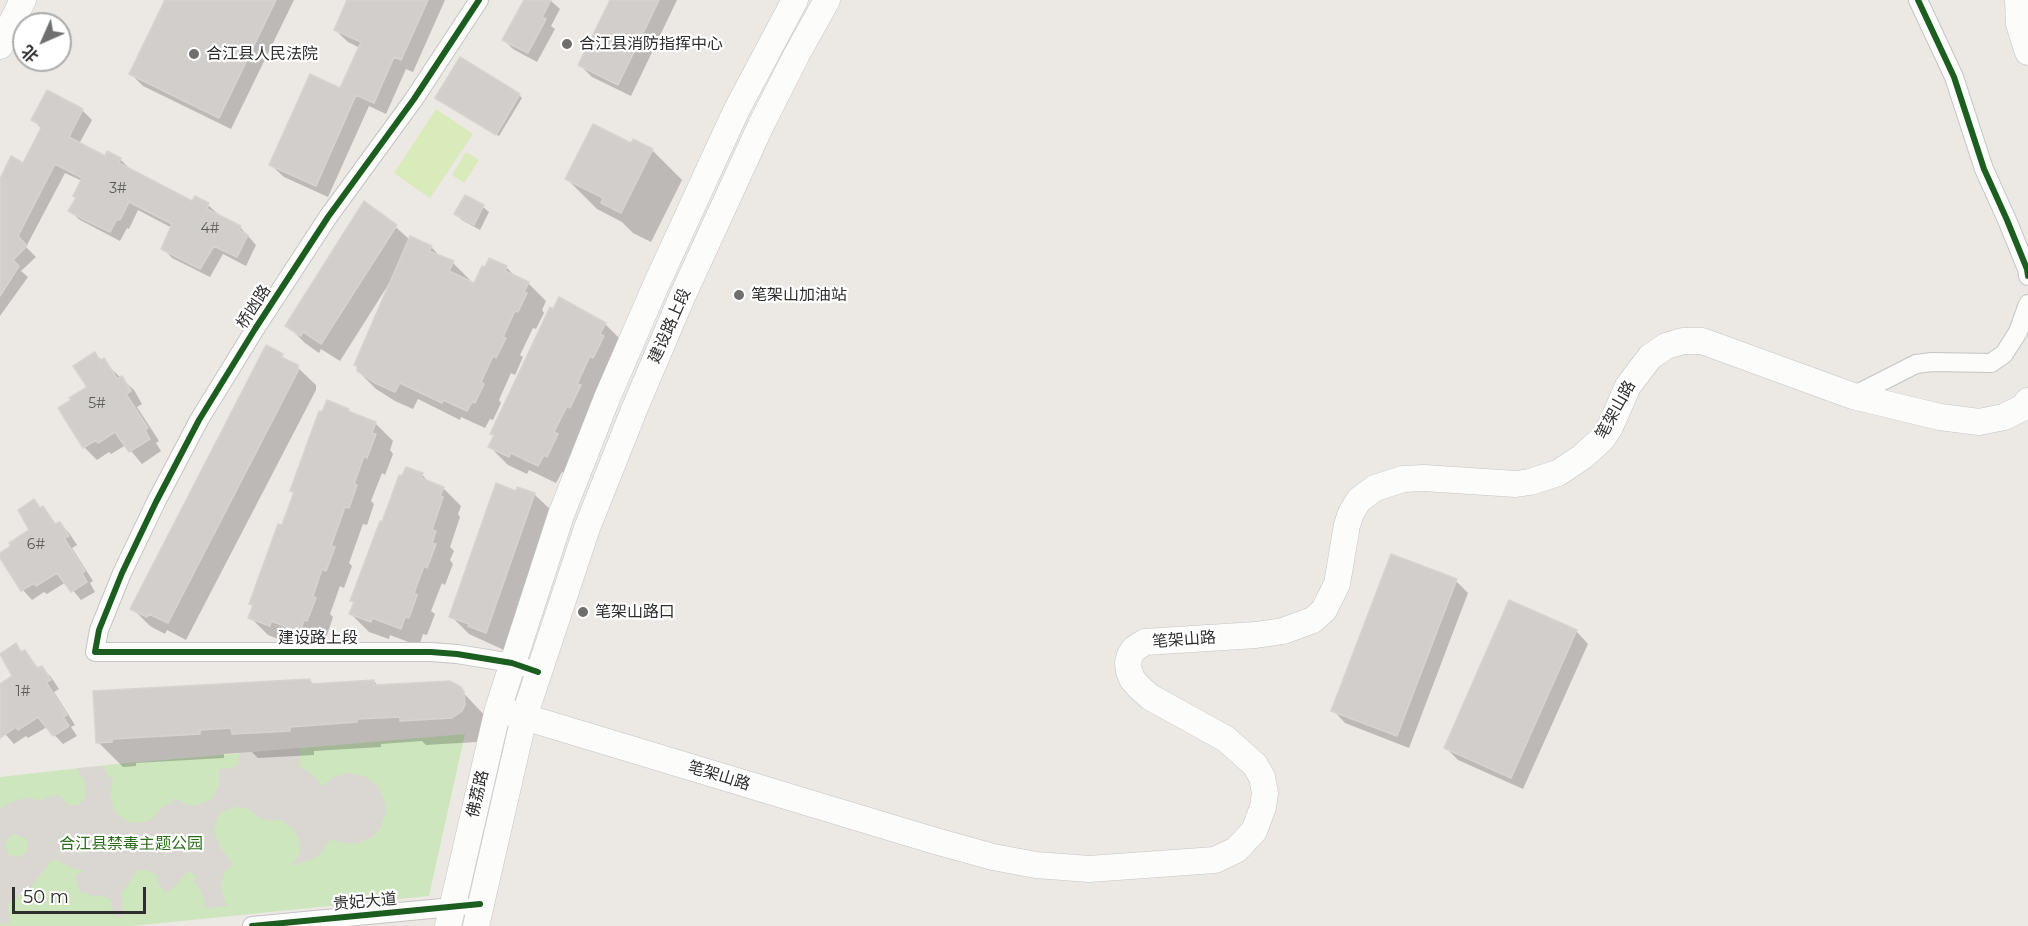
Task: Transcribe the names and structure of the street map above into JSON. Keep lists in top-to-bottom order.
{
  "streets": {
    "main road": ["建设路上段", "笔架山路", "佛荔路"],
    "street": ["桥凼路", "贵妃大道"]
  },
  "crossings": [
    ["桥凼路", "建设路上段"],
    ["建设路上段", "佛荔路"],
    ["笔架山路", "佛荔路"],
    ["佛荔路", "贵妃大道"]
  ],
  "parks": ["合江县禁毒主题公园"],
  "places": [
    "合江县消防指挥中心",
    "合江县人民法院",
    "笔架山加油站",
    "笔架山路口"
  ],
  "house_numbers": [
    "3#",
    "4#",
    "5#",
    "6#",
    "1#"
  ],
  "scale_bar": "50 m",
  "north": "bottom left"
}
